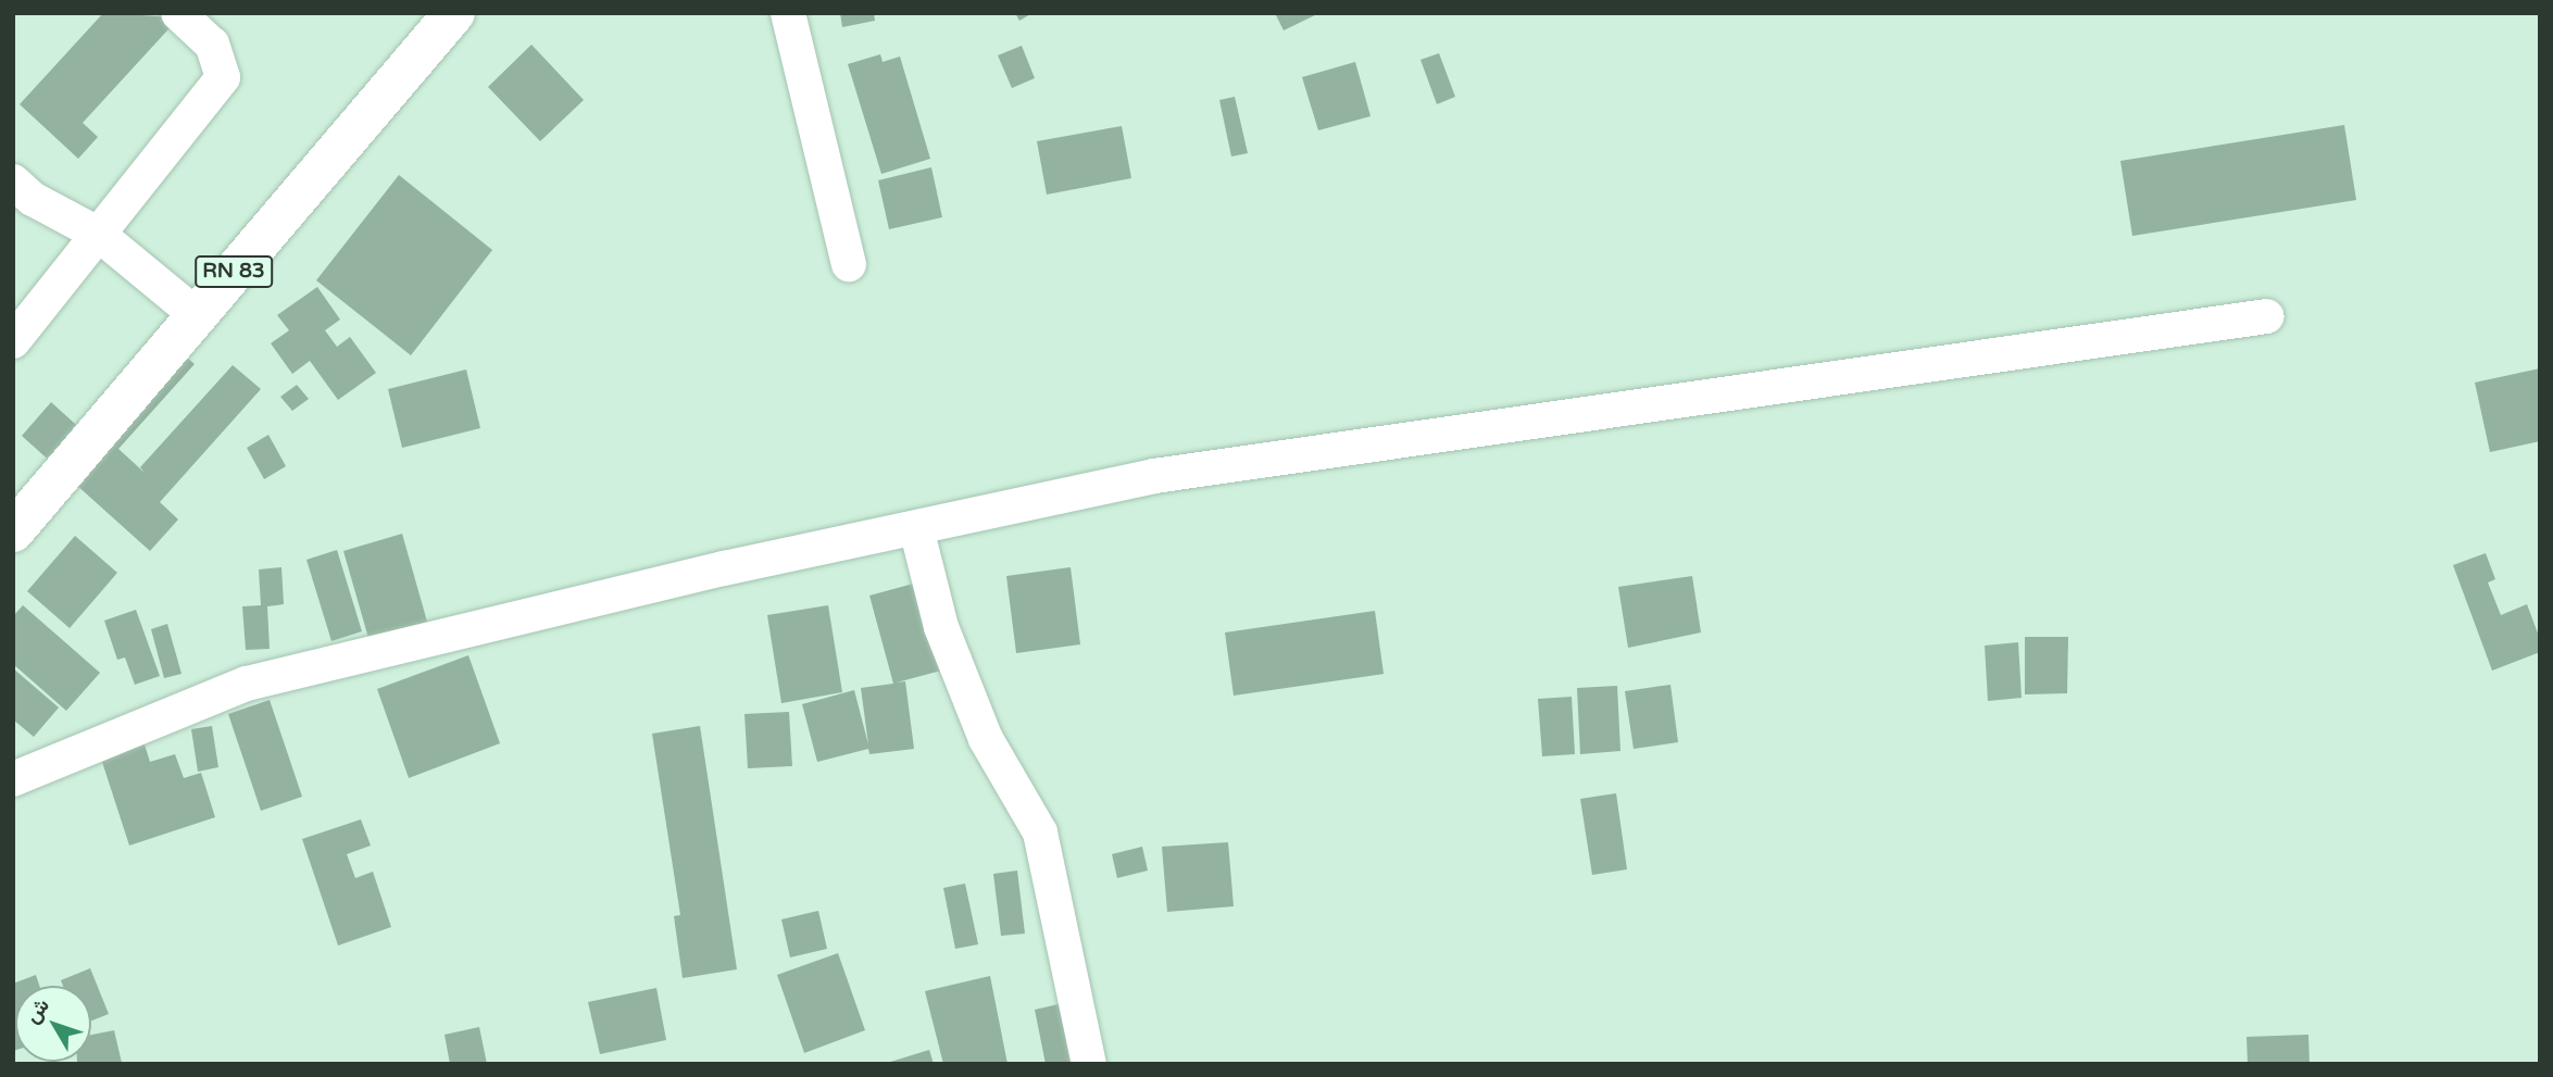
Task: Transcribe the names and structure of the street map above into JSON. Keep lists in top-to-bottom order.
{
  "streets": {
    "main road": ["RN 83"]
  },
  "north": "top left"
}
